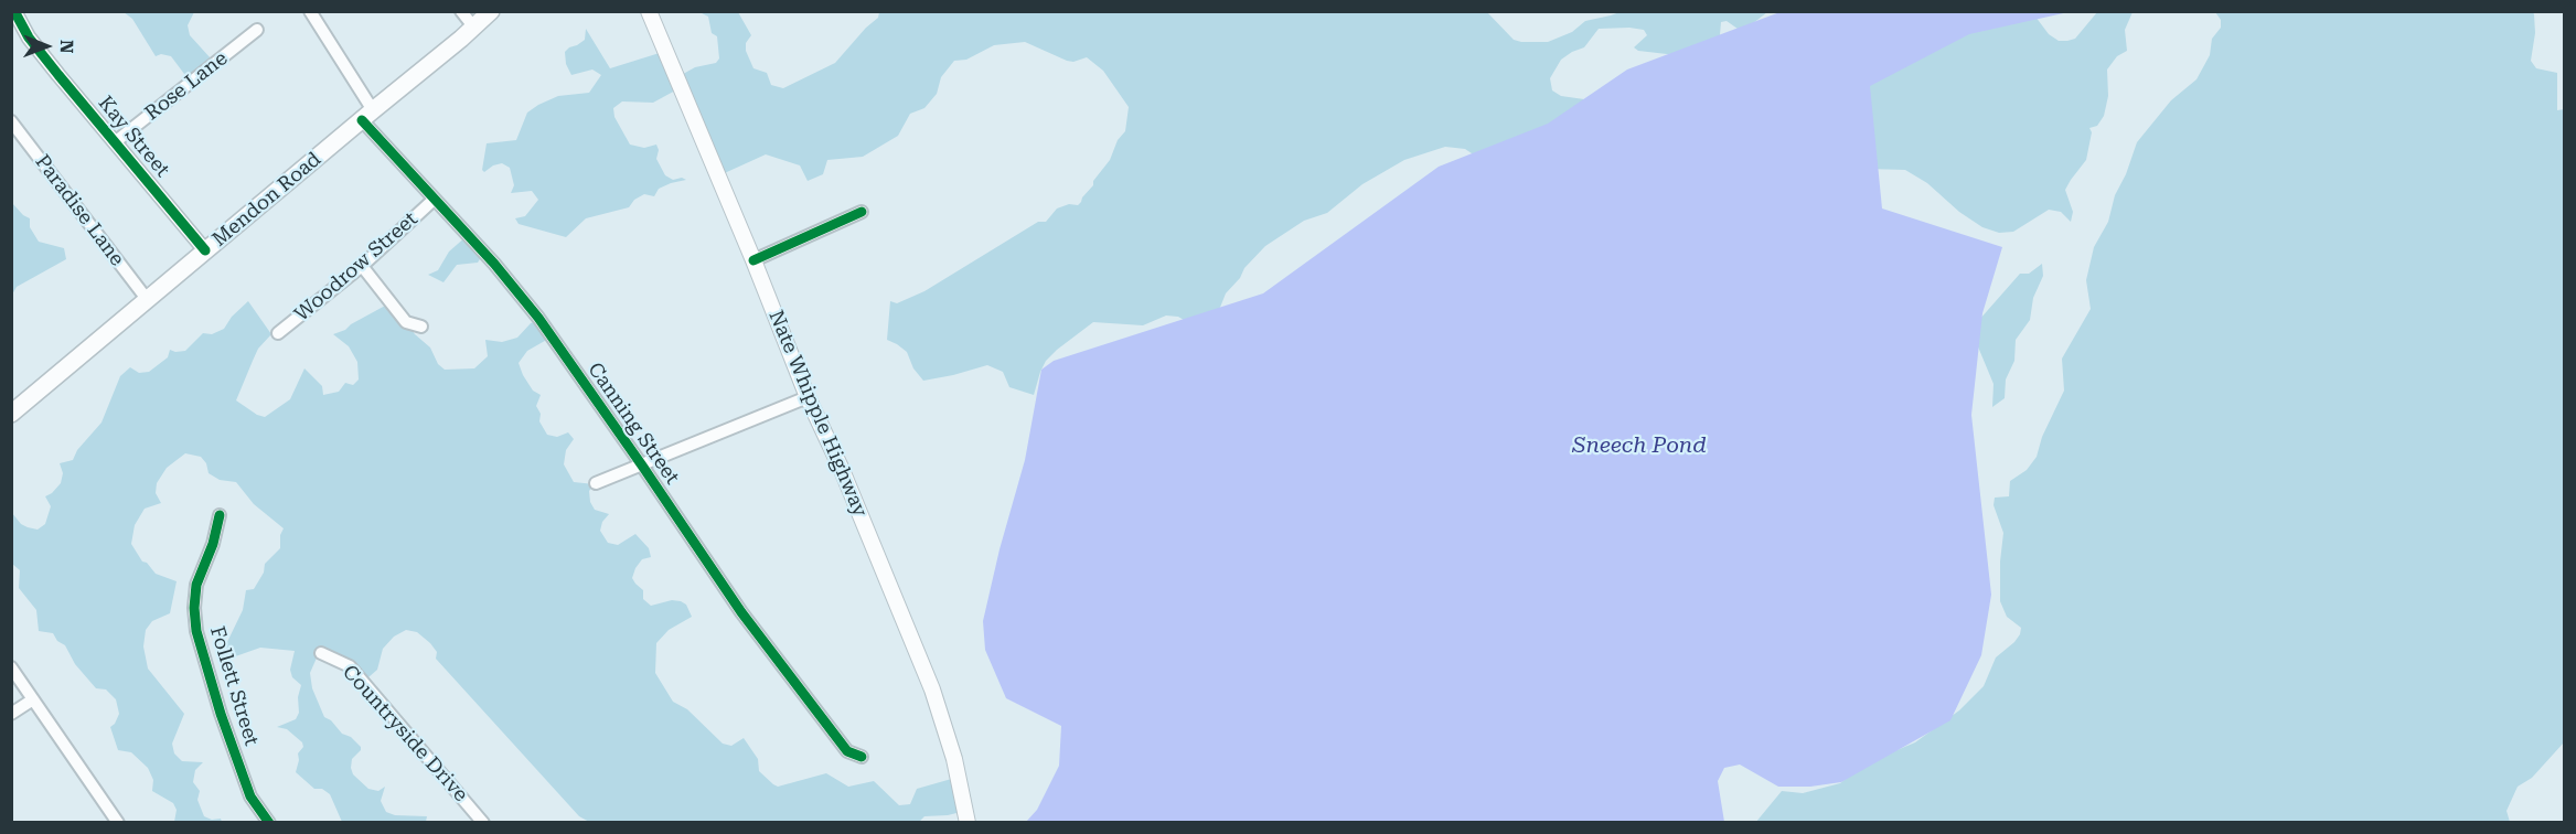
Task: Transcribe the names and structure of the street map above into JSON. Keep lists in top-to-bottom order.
{
  "streets": {
    "main road": ["Mendon Road", "Nate Whipple Highway"],
    "street": [
      "Rose Lane",
      "Kay Street",
      "Paradise Lane",
      "Woodrow Street",
      "Canning Street",
      "Follett Street",
      "Countryside Drive"
    ]
  },
  "crossings": [
    ["Rose Lane", "Kay Street"],
    ["Kay Street", "Mendon Road"],
    ["Mendon Road", "Paradise Lane"],
    ["Mendon Road", "Canning Street"],
    ["Woodrow Street", "Canning Street"]
  ],
  "water": ["Sneech Pond"],
  "north": "right"
}
